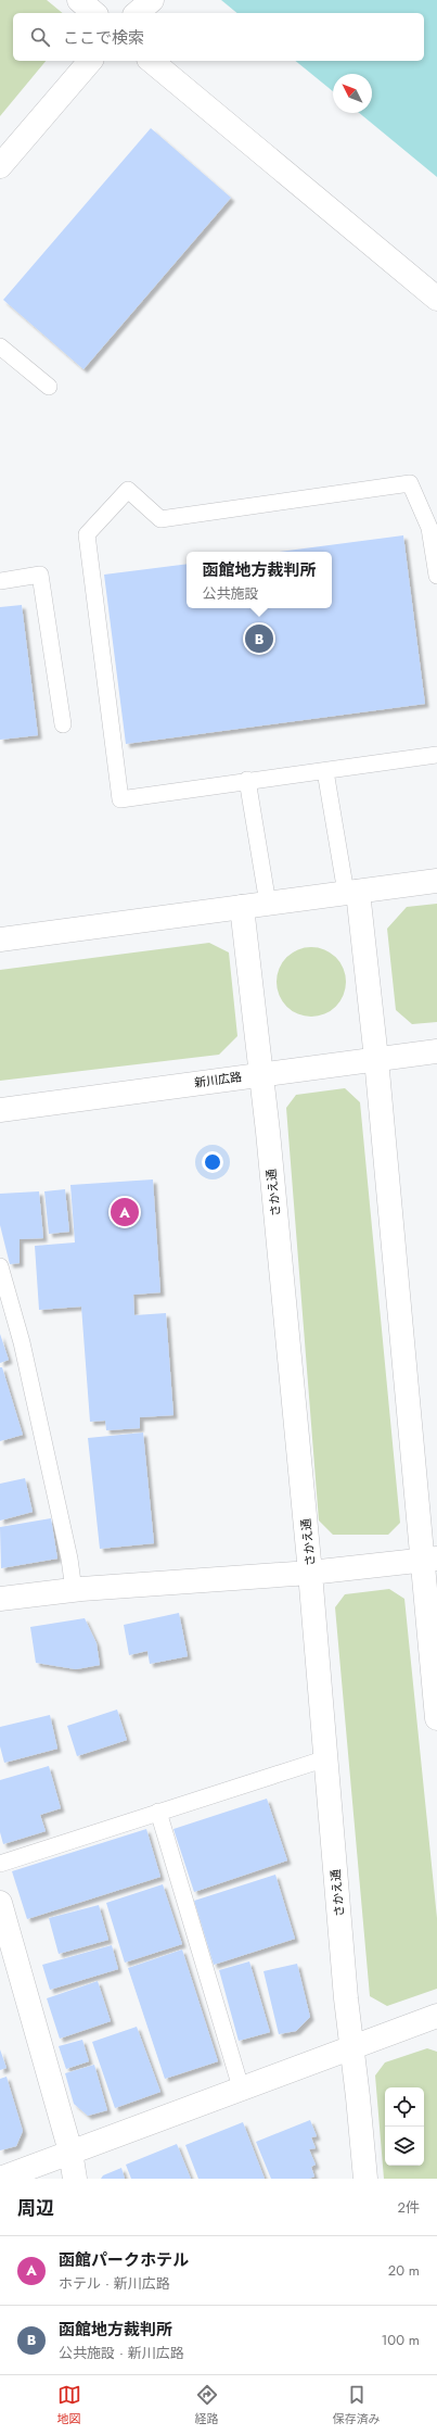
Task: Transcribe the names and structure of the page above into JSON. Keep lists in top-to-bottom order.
{
  "streets": {
    "street": ["新川広路", "さかえ通"]
  },
  "crossings": [
    ["新川広路", "さかえ通"]
  ],
  "north": "top left",
  "page": {
    "search": "ここで検索",
    "popup": ["函館地方裁判所", "公共施設"],
    "pins": ["B", "A"],
    "heading": ["周辺", "2件"],
    "list": [
      {
        "mark": "A",
        "name": "函館パークホテル",
        "note": "ホテル · 新川広路",
        "value": "20 m"
      },
      {
        "mark": "B",
        "name": "函館地方裁判所",
        "note": "公共施設 · 新川広路",
        "value": "100 m"
      }
    ],
    "nav": ["地図", "経路", "保存済み"]
  }
}
